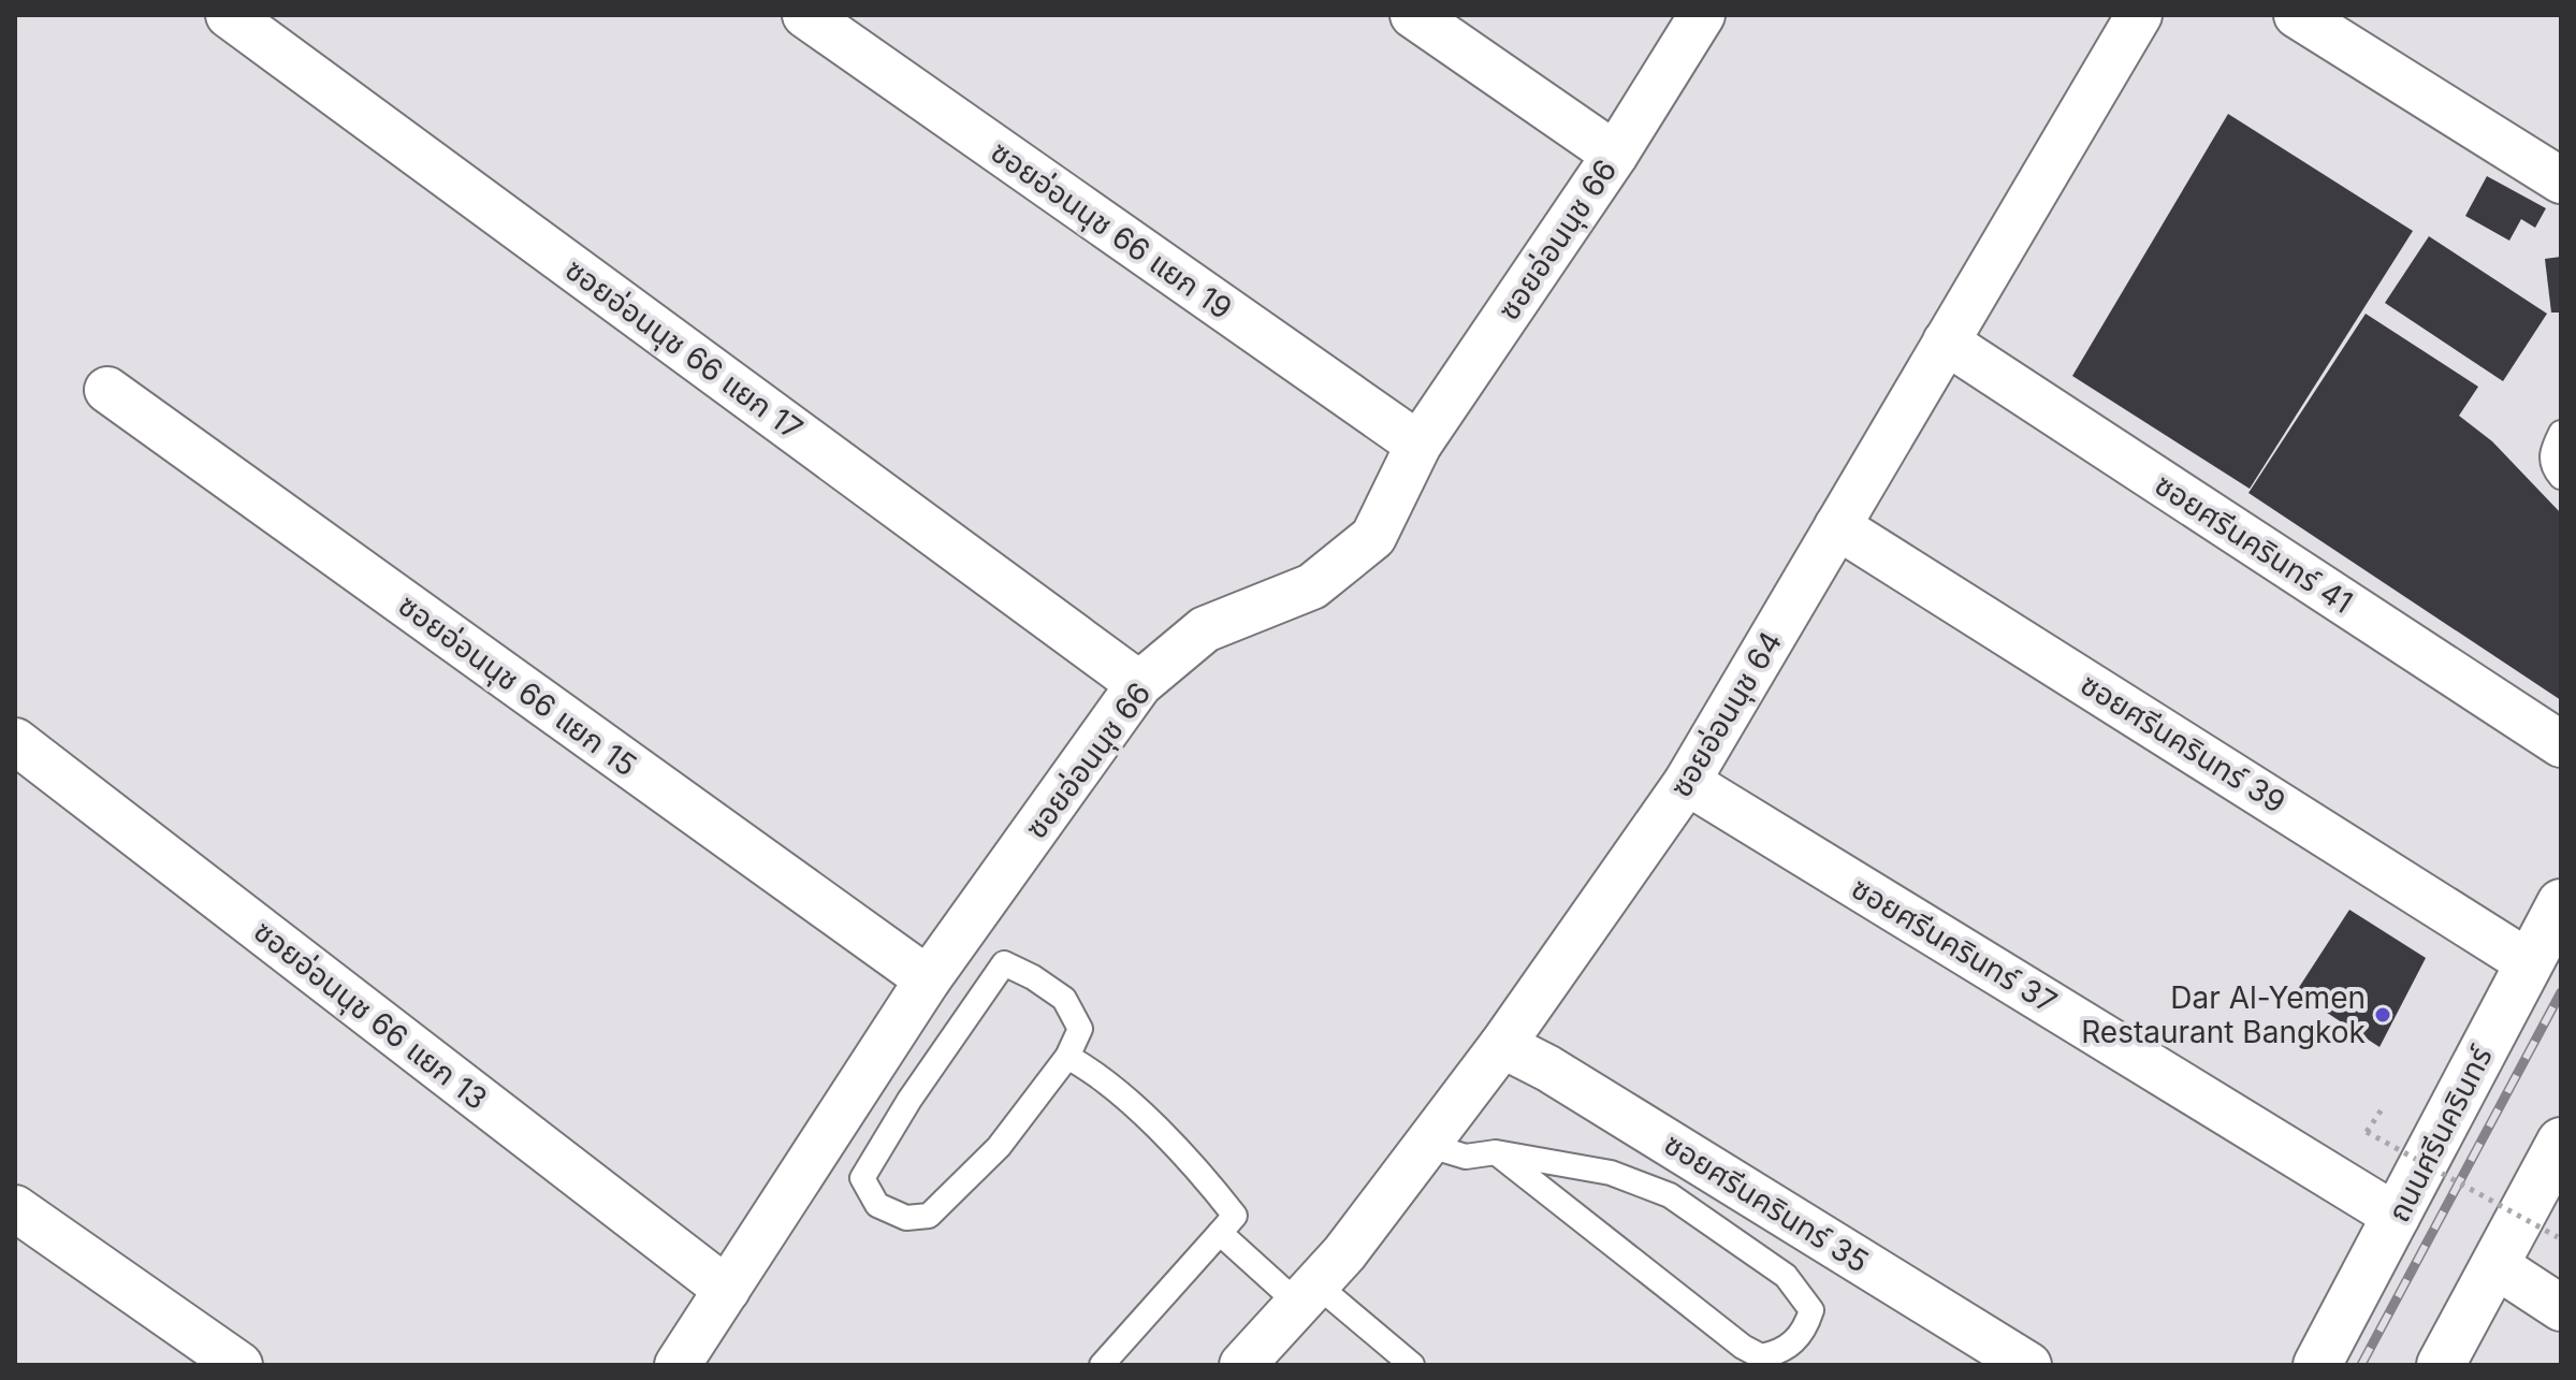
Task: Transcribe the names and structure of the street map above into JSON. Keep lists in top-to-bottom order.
{
  "streets": {
    "main road": ["ถนนศรีนครินทร์"],
    "street": [
      "ซอยอ่อนนุช 66 แยก 19",
      "ซอยอ่อนนุช 66",
      "ซอยอ่อนนุช 66 แยก 17",
      "ซอยศรีนครินทร์ 41",
      "ซอยอ่อนนุช 66 แยก 15",
      "ซอยอ่อนนุช 64",
      "ซอยศรีนครินทร์ 39",
      "ซอยศรีนครินทร์ 37",
      "ซอยอ่อนนุช 66 แยก 13",
      "ซอยศรีนครินทร์ 35"
    ]
  },
  "crossings": [
    ["ซอยอ่อนนุช 66 แยก 19", "ซอยอ่อนนุช 66"],
    ["ซอยอ่อนนุช 66", "ซอยอ่อนนุช 66 แยก 17"],
    ["ซอยอ่อนนุช 66", "ซอยอ่อนนุช 66 แยก 15"],
    ["ซอยอ่อนนุช 66", "ซอยอ่อนนุช 66 แยก 13"],
    ["ซอยศรีนครินทร์ 41", "ซอยอ่อนนุช 64"],
    ["ซอยอ่อนนุช 64", "ซอยศรีนครินทร์ 39"],
    ["ซอยอ่อนนุช 64", "ซอยศรีนครินทร์ 37"],
    ["ซอยอ่อนนุช 64", "ซอยศรีนครินทร์ 35"],
    ["ซอยศรีนครินทร์ 39", "ถนนศรีนครินทร์"],
    ["ซอยศรีนครินทร์ 37", "ถนนศรีนครินทร์"]
  ],
  "places": ["Dar Al-Yemen Restaurant Bangkok"]
}
